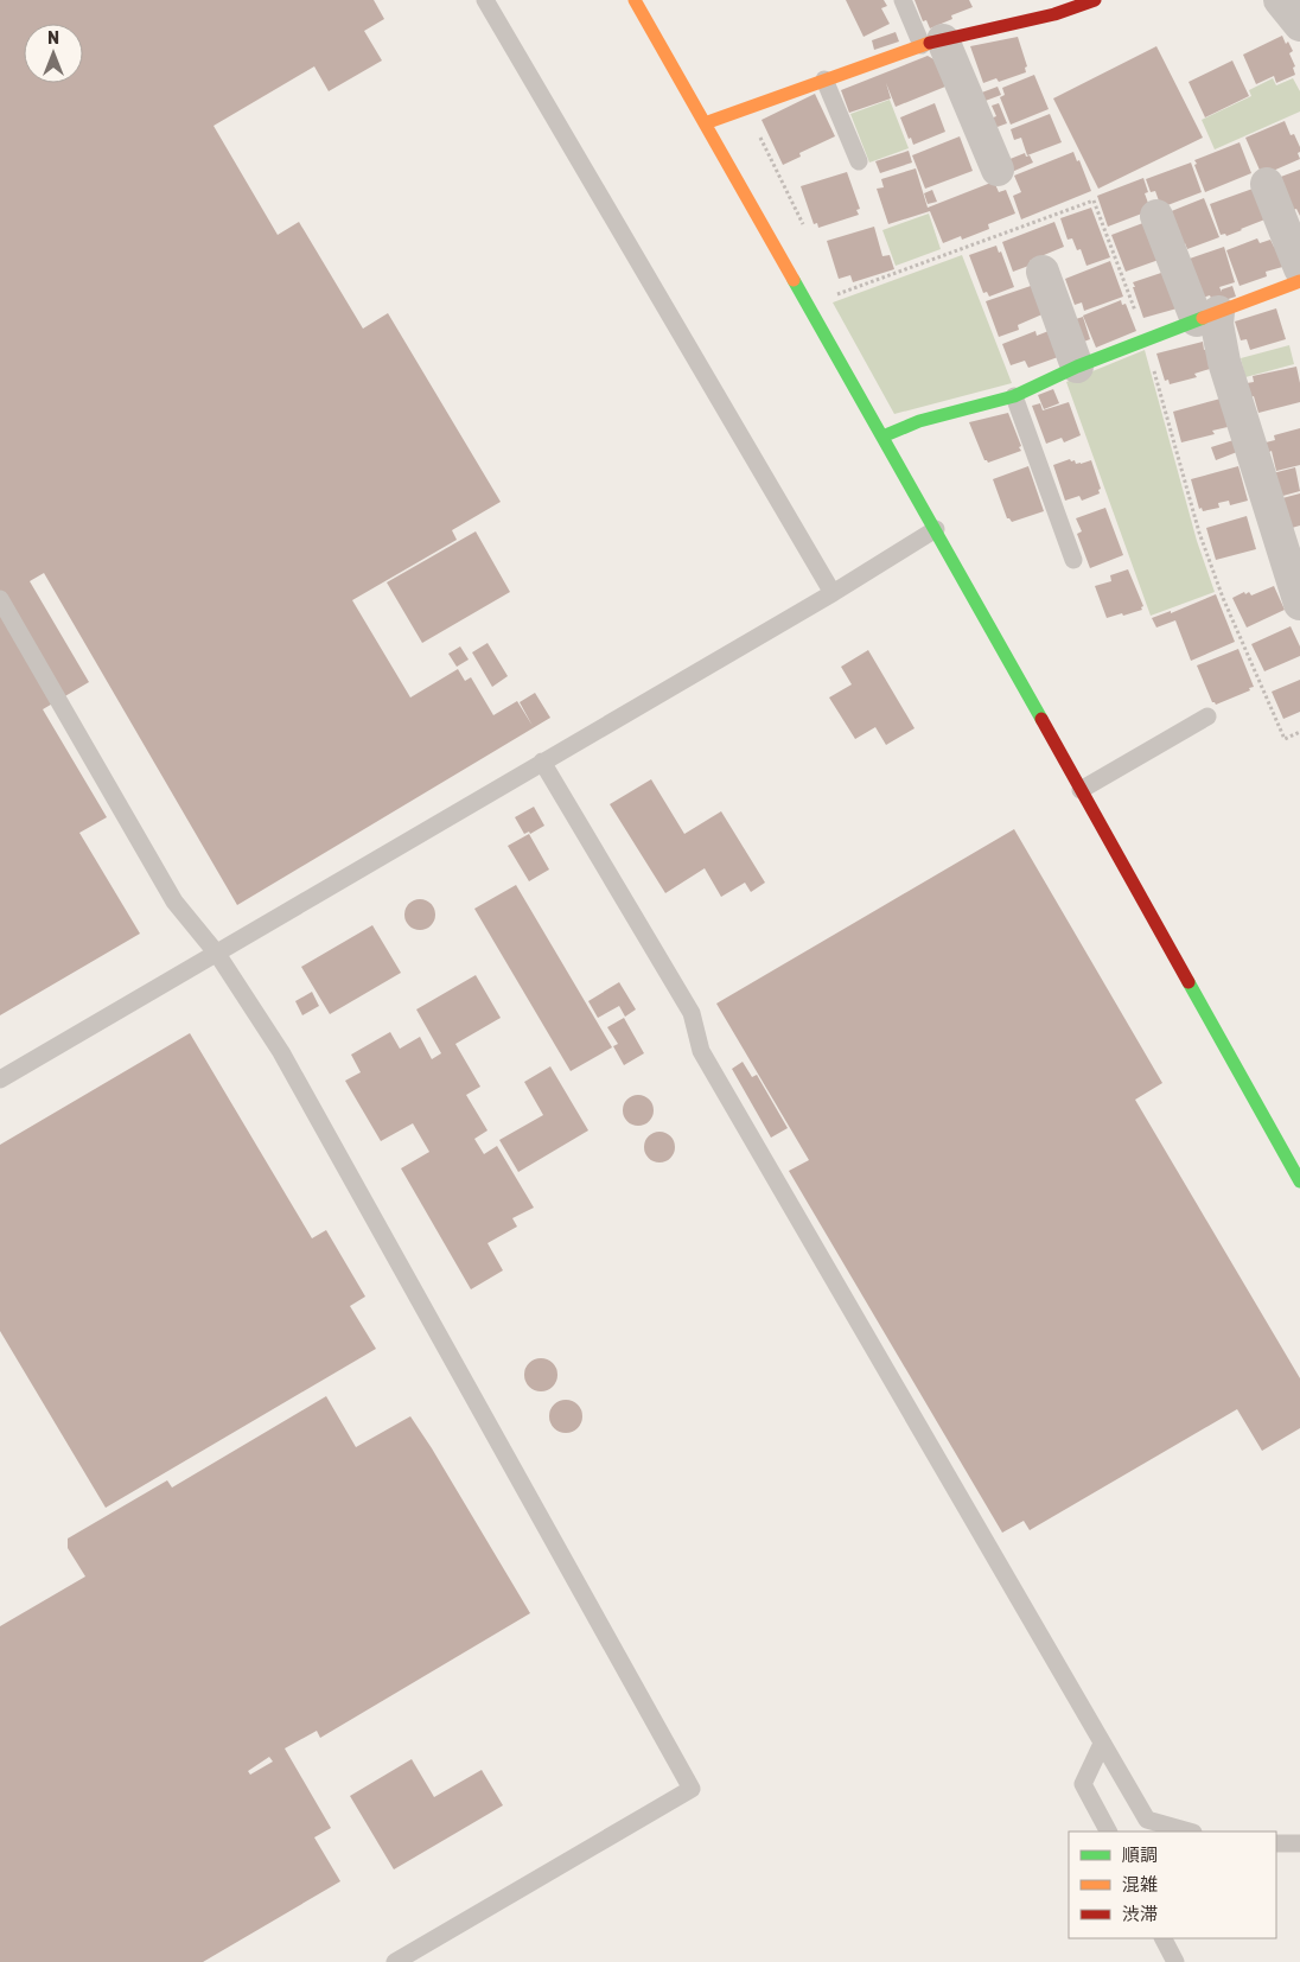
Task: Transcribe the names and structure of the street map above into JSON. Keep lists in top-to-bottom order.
{
  "legend": ["順調", "混雑", "渋滞"],
  "north": "top"
}
